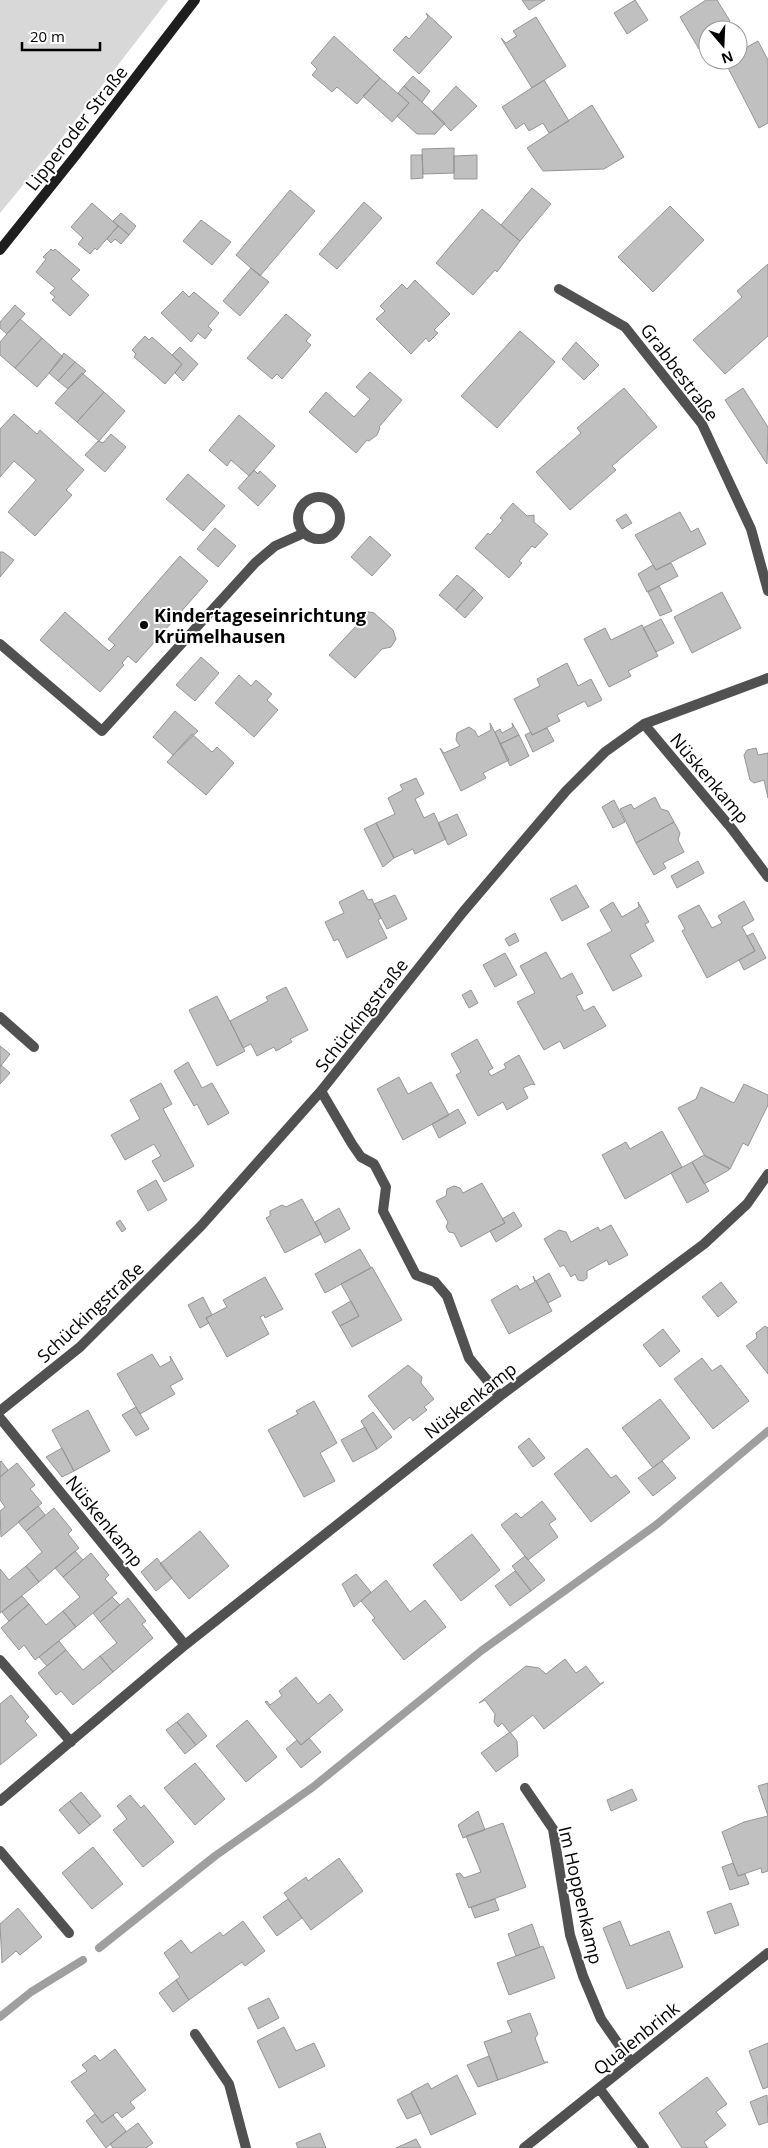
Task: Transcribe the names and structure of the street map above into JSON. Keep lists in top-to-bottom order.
{
  "streets": {
    "main road": ["Lipperoder Straße"],
    "street": [
      "Grabbestraße",
      "Nüskenkamp",
      "Schückingstraße",
      "Im Hoppenkamp",
      "Qualenbrink"
    ]
  },
  "crossings": [
    ["Nüskenkamp", "Schückingstraße"],
    ["Im Hoppenkamp", "Qualenbrink"]
  ],
  "places": ["Kindertageseinrichtung Krümelhausen"],
  "scale_bar": "20 m",
  "north": "bottom"
}
